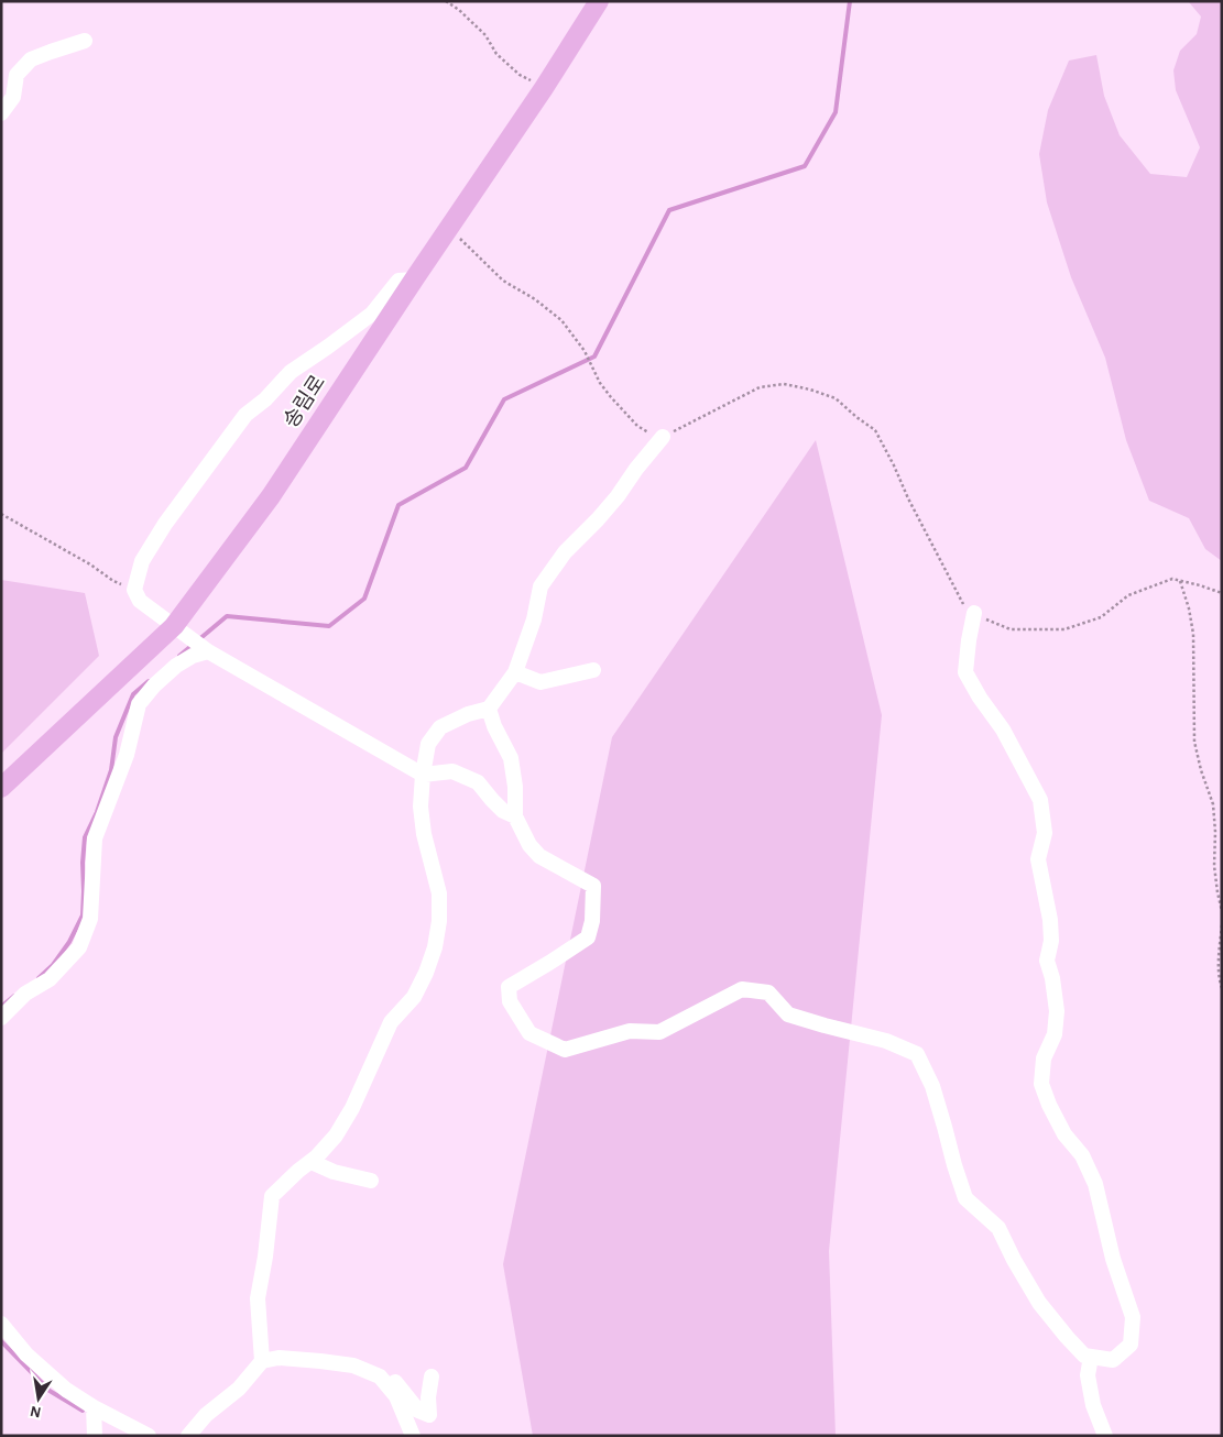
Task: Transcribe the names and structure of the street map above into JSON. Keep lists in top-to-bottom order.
{
  "streets": {
    "main road": ["송림로"]
  },
  "north": "bottom"
}
